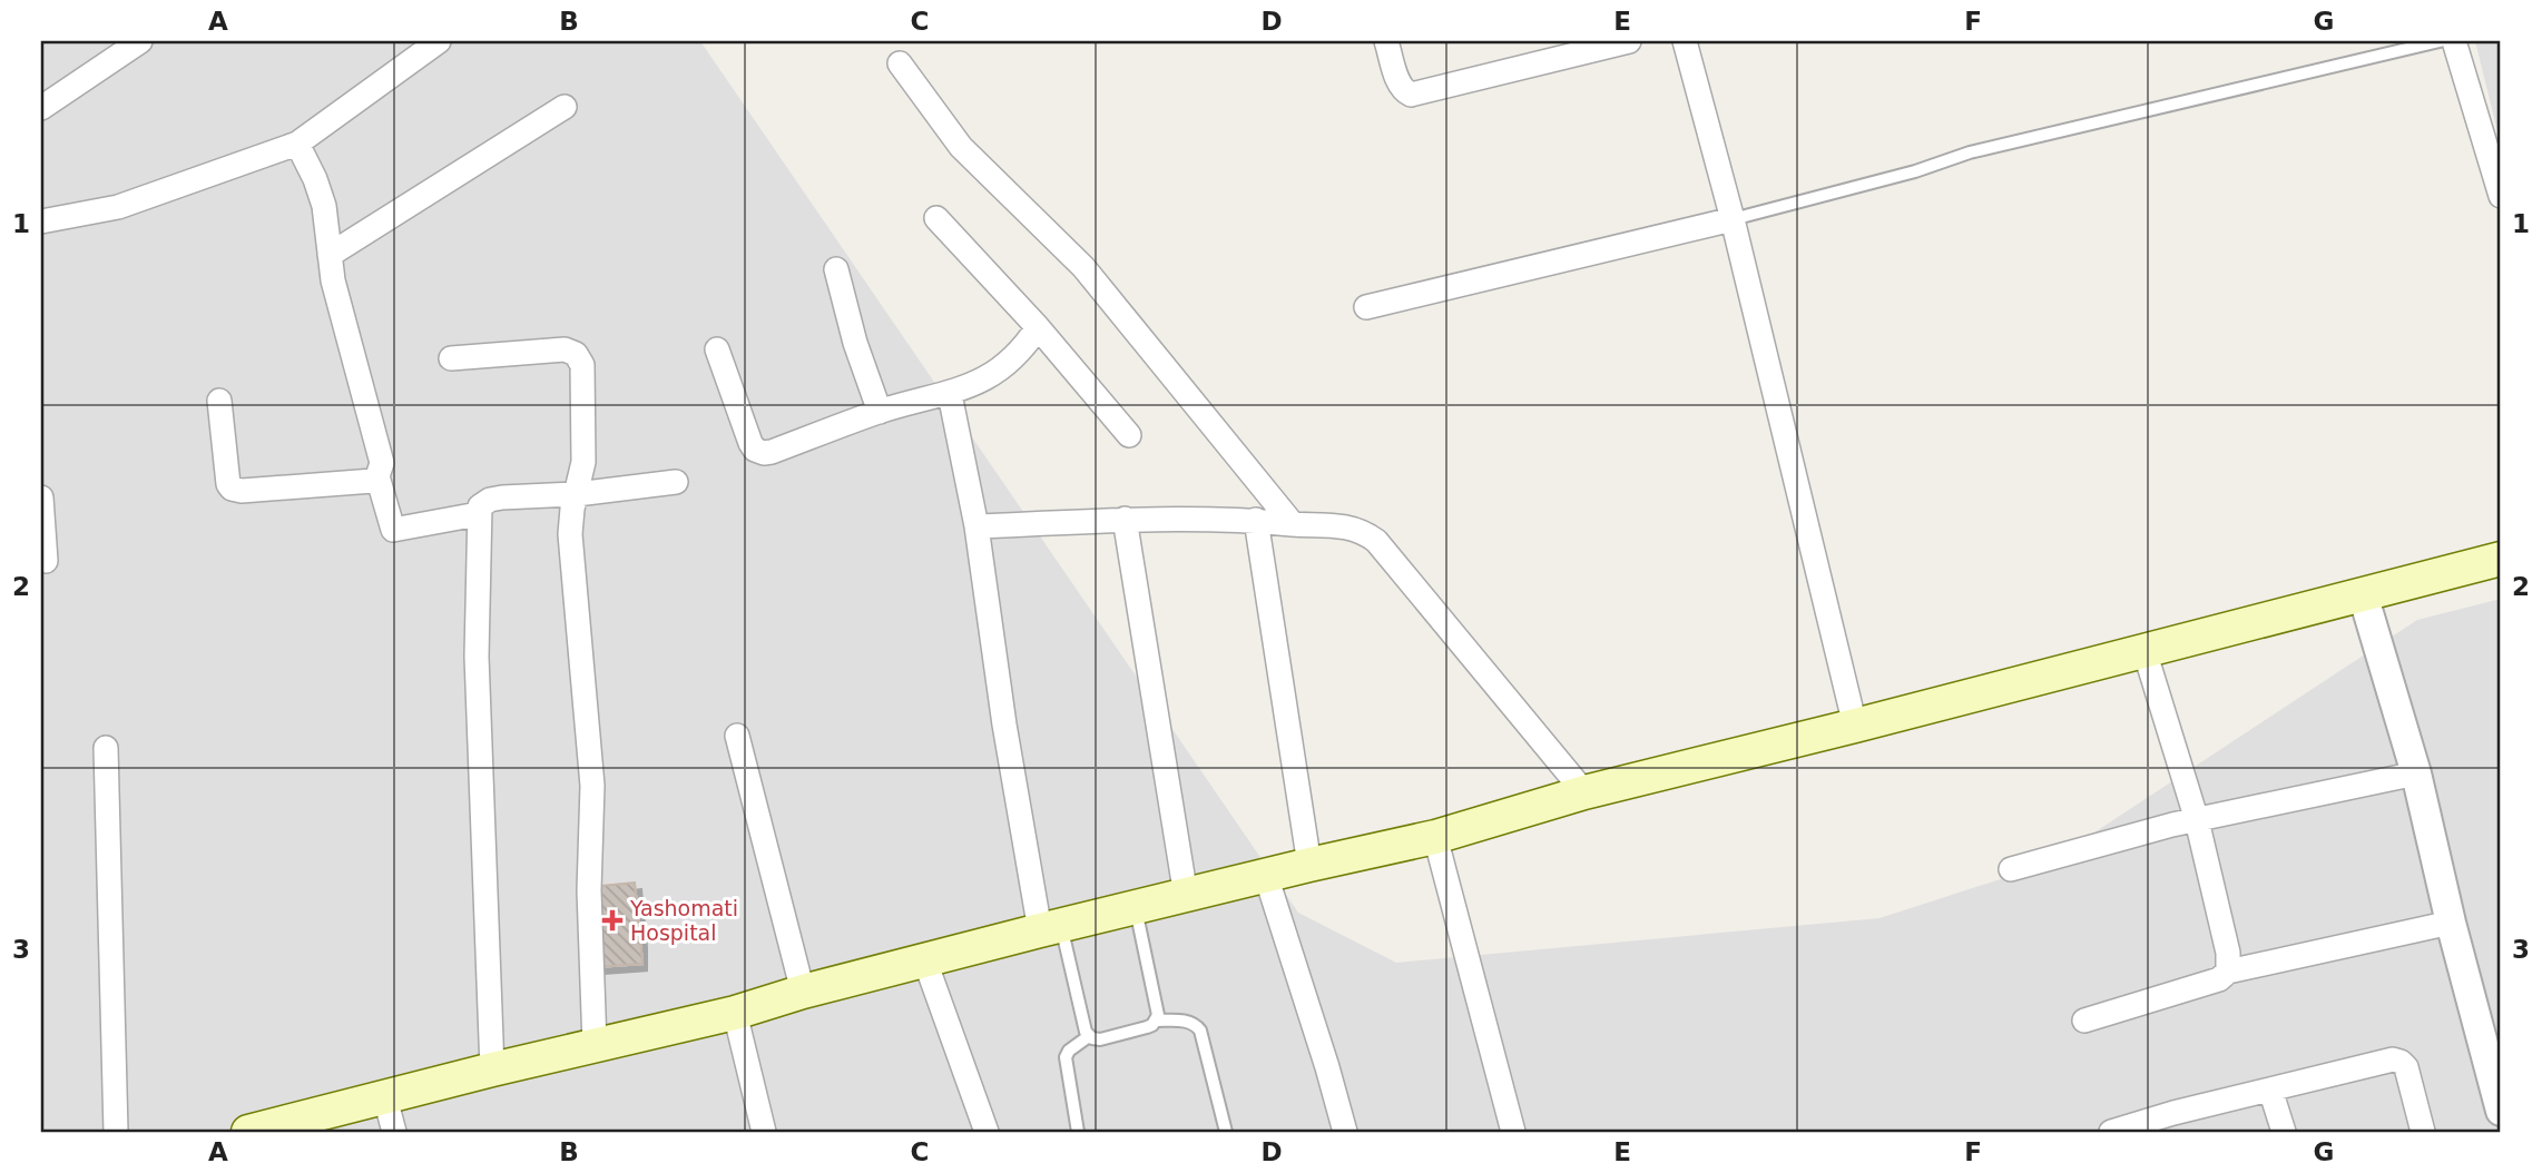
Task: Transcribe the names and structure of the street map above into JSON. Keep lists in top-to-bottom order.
{
  "places": {
    "health": ["Yashomati Hospital"]
  },
  "grid": {
    "columns": [
      "A",
      "B",
      "C",
      "D",
      "E",
      "F",
      "G"
    ],
    "rows": ["1", "2", "3"]
  }
}
